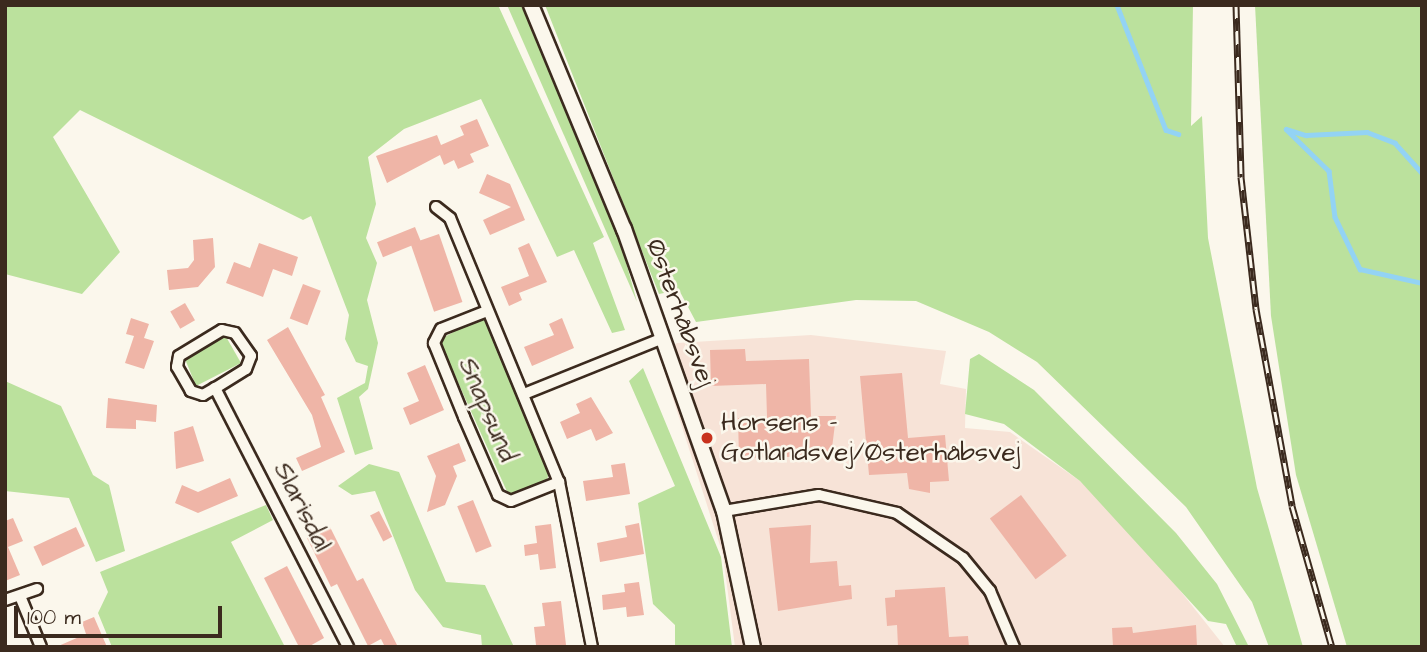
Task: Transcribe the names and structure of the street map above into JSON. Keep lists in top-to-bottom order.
{
  "streets": {
    "street": ["Østerhåbsvej", "Snapsund", "Slarisdal"]
  },
  "crossings": [
    ["Østerhåbsvej", "Snapsund"]
  ],
  "places": ["Horsens - Gotlandsvej/Østerhåbsvej"],
  "scale_bar": "100 m"
}
